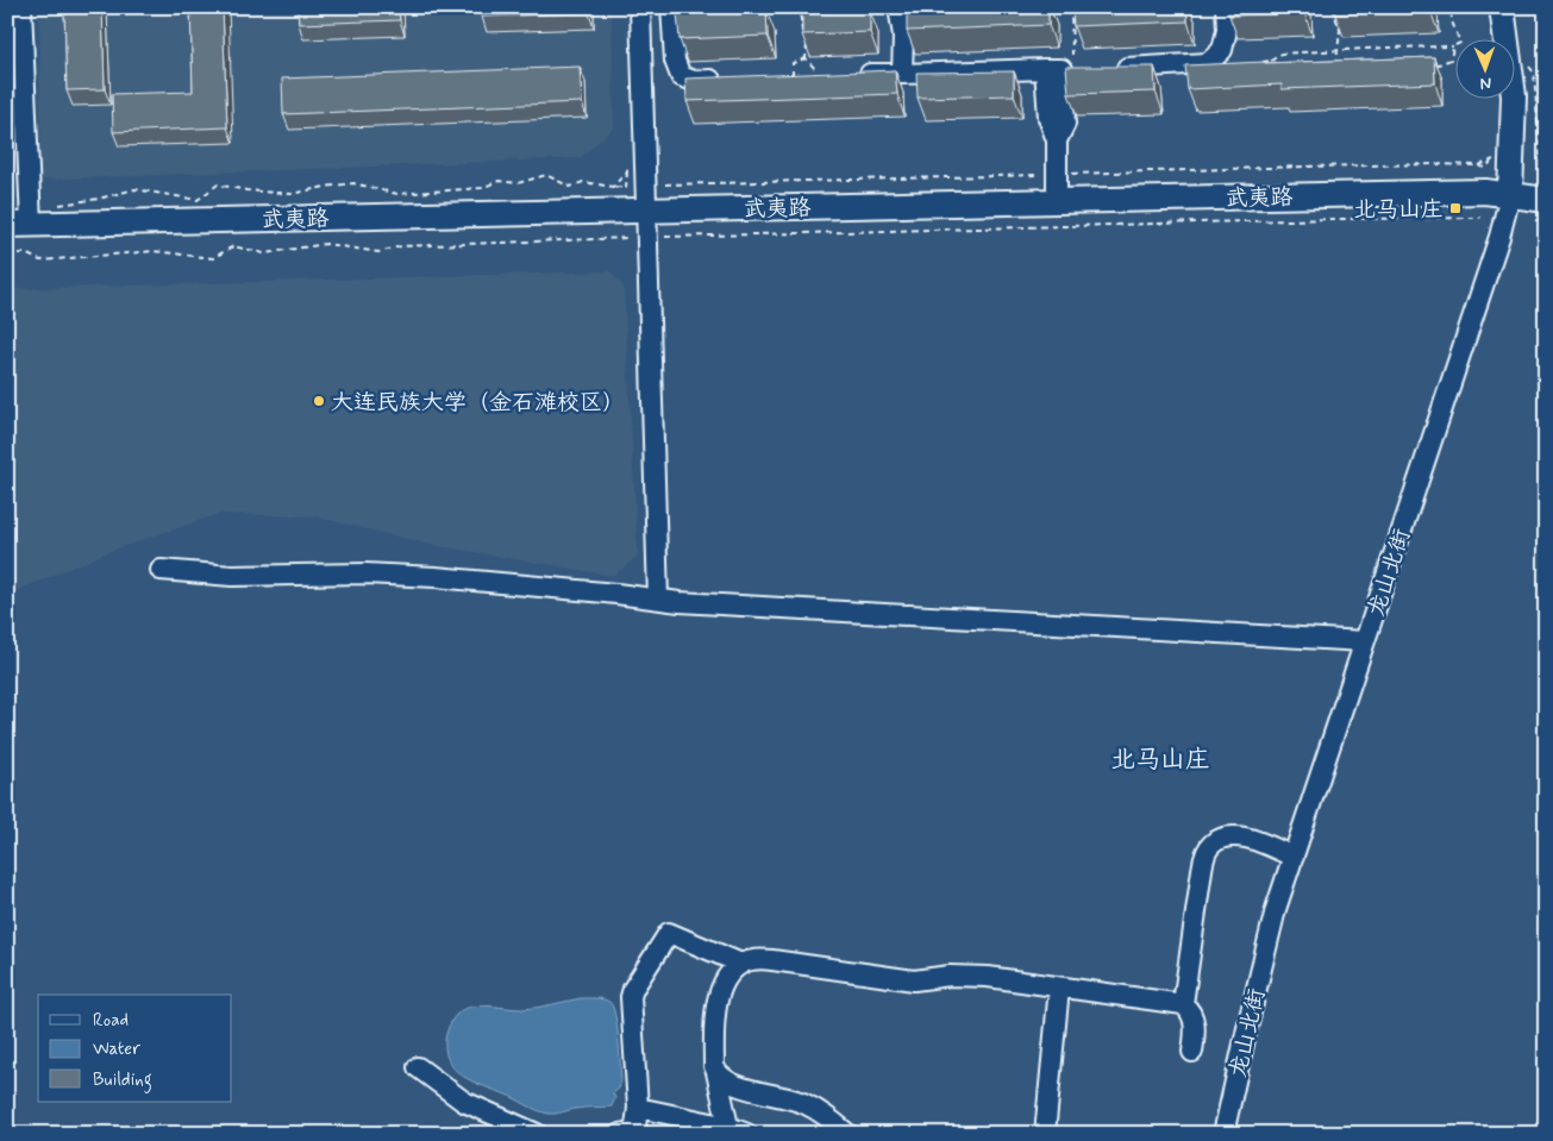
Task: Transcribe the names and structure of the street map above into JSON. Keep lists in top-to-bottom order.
{
  "streets": {
    "main road": ["武夷路", "龙山北街"]
  },
  "crossings": [
    ["武夷路", "龙山北街"]
  ],
  "districts": ["北马山庄"],
  "places": {
    "transit": ["北马山庄"],
    "other": ["大连民族大学（金石滩校区）"]
  },
  "legend": ["Road", "Water", "Building"],
  "north": "bottom"
}
